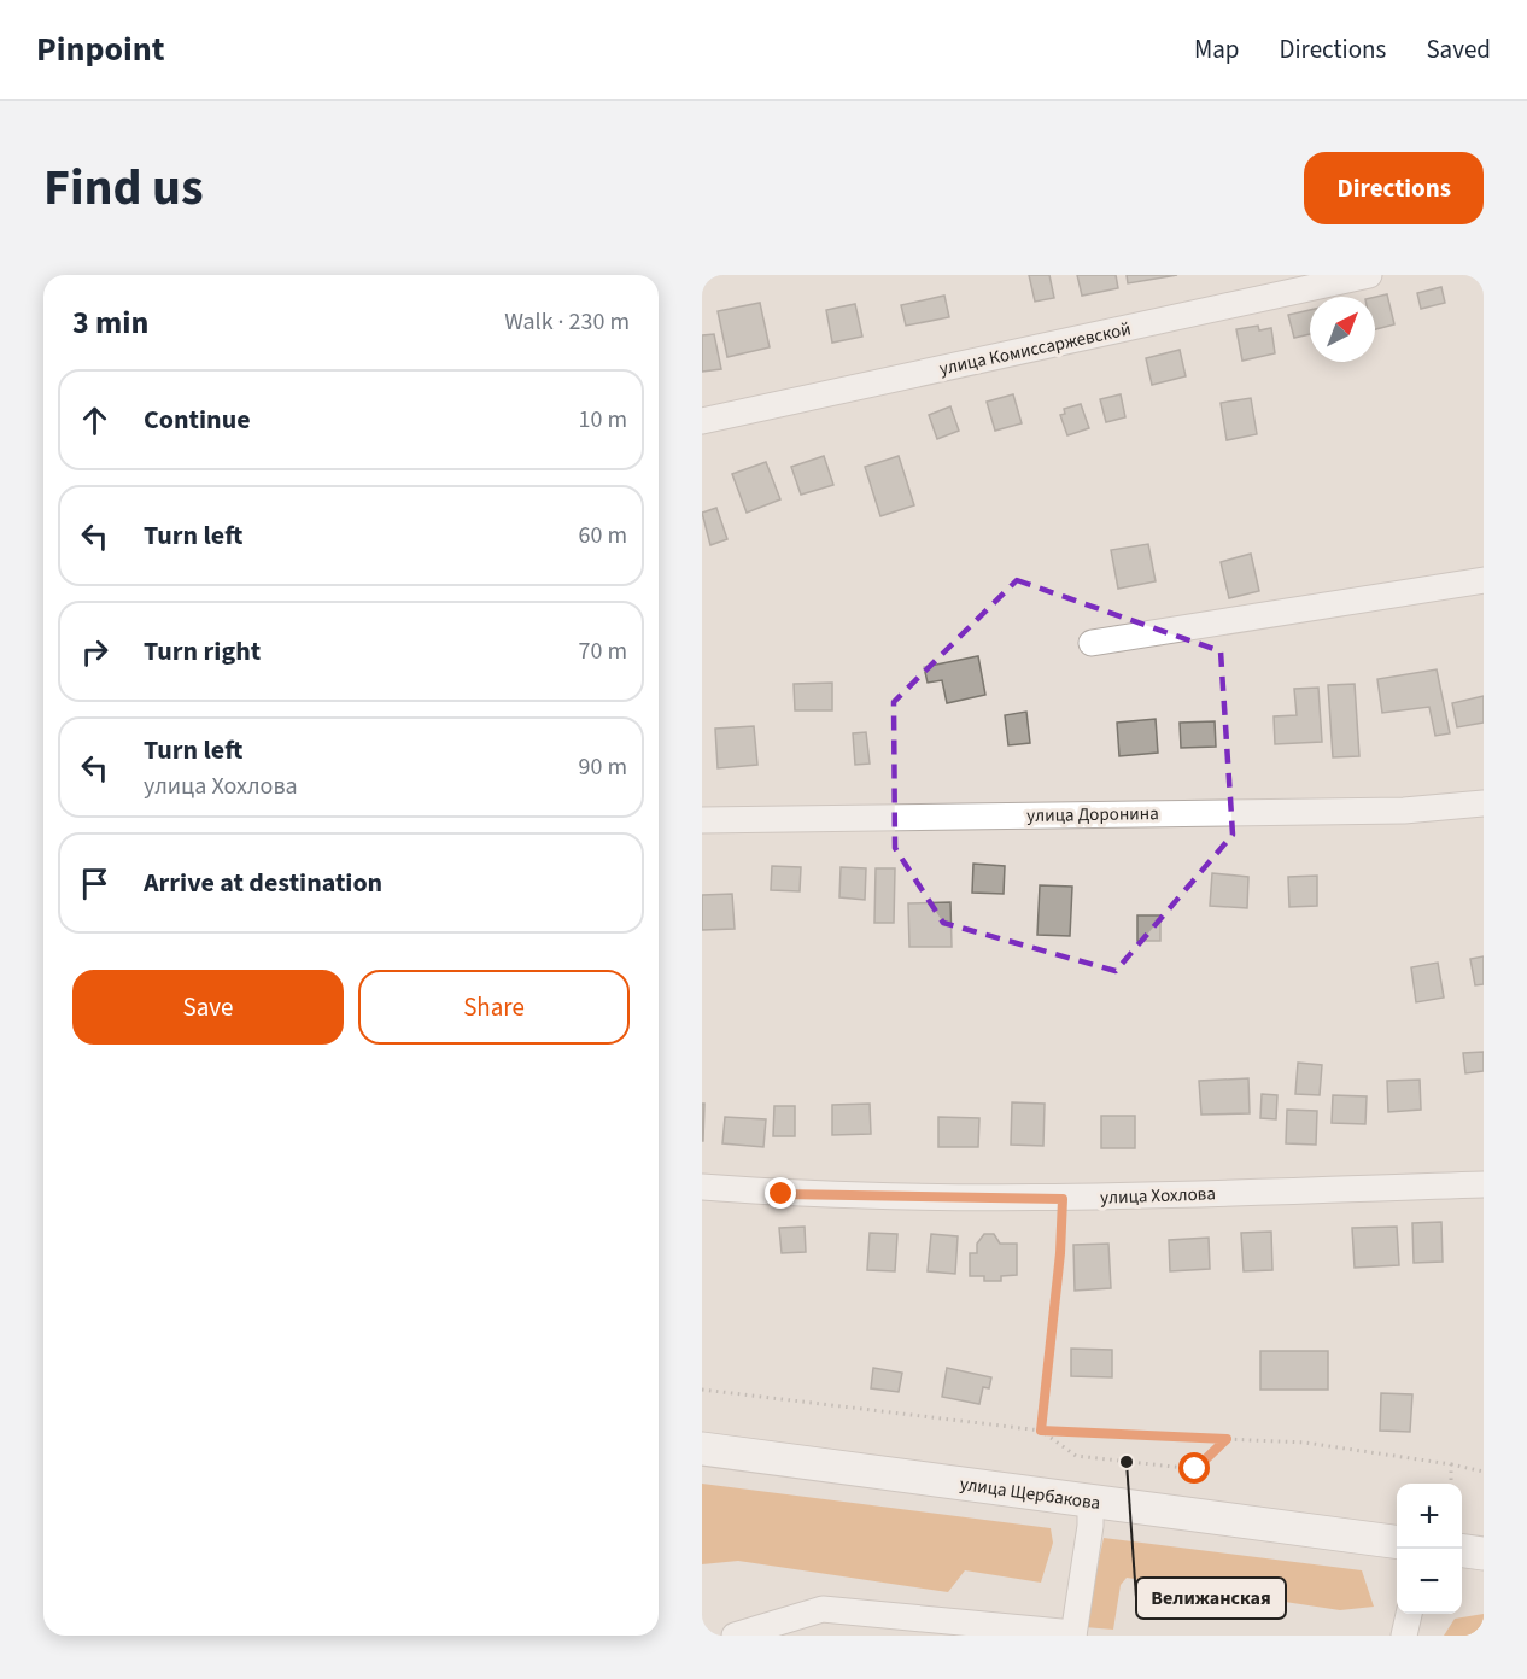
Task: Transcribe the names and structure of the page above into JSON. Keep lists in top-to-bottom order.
{
  "streets": {
    "main road": ["улица Щербакова"],
    "street": ["улица Комиссаржевской", "улица Доронина", "улица Хохлова"]
  },
  "places": ["Велижанская"],
  "north": "top right",
  "page": {
    "header": "Pinpoint",
    "nav": ["Map", "Directions", "Saved"],
    "title": "Find us",
    "buttons": [
      "Directions",
      ["Save", "Share"]
    ],
    "heading": ["3 min", "Walk · 230 m"],
    "list": [
      ["Continue", "10 m"],
      ["Turn left", "60 m"],
      ["Turn right", "70 m"],
      ["Turn left", "улица Хохлова", "90 m"],
      "Arrive at destination"
    ],
    "map_buttons": ["+", "−"]
  }
}
